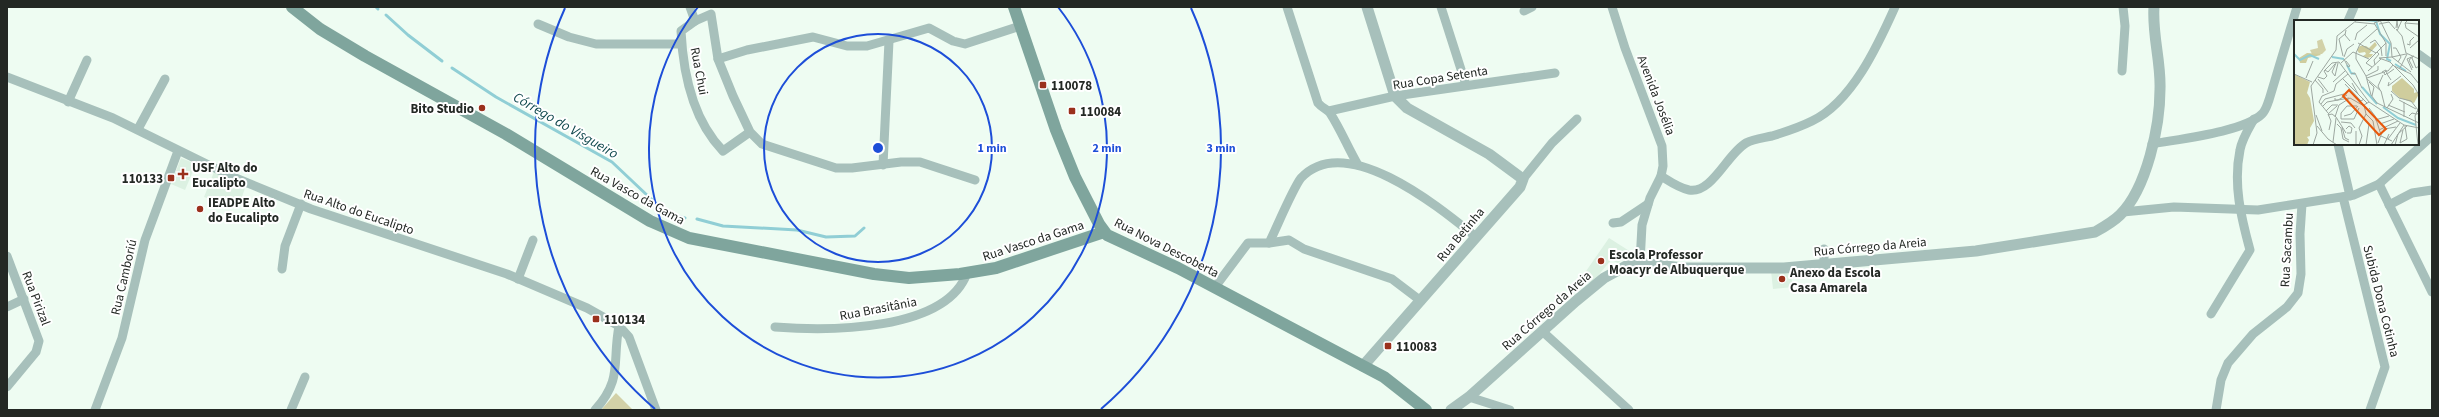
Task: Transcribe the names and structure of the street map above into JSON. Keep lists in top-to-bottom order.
{
  "streets": {
    "main road": ["Rua Vasco da Gama", "Rua Nova Descoberta"],
    "street": [
      "Rua Chui",
      "Rua Copa Setenta",
      "Avenida Josélia",
      "Rua Alto do Eucalipto",
      "Rua Betinha",
      "Rua Córrego da Areia",
      "Rua Sacambu",
      "Rua Camboriú",
      "Rua Pirizal",
      "Subida Dona Cotinha",
      "Rua Brasitânia"
    ]
  },
  "crossings": [
    ["Avenida Josélia", "Rua Córrego da Areia"],
    ["Rua Vasco da Gama", "Rua Nova Descoberta"],
    ["Rua Vasco da Gama", "Rua Brasitânia"],
    ["Rua Alto do Eucalipto", "Rua Camboriú"],
    ["Rua Betinha", "Rua Nova Descoberta"]
  ],
  "water": ["Córrego do Visgueiro"],
  "places": {
    "transit": [
      "110078",
      "110084",
      "110133",
      "110134",
      "110083"
    ],
    "other": [
      "Bito Studio",
      "IEADPE Alto do Eucalipto",
      "Escola Professor Moacyr de Albuquerque",
      "Anexo da Escola Casa Amarela"
    ],
    "health": ["USF Alto do Eucalipto"]
  },
  "rings": ["1 min", "2 min", "3 min"]
}
